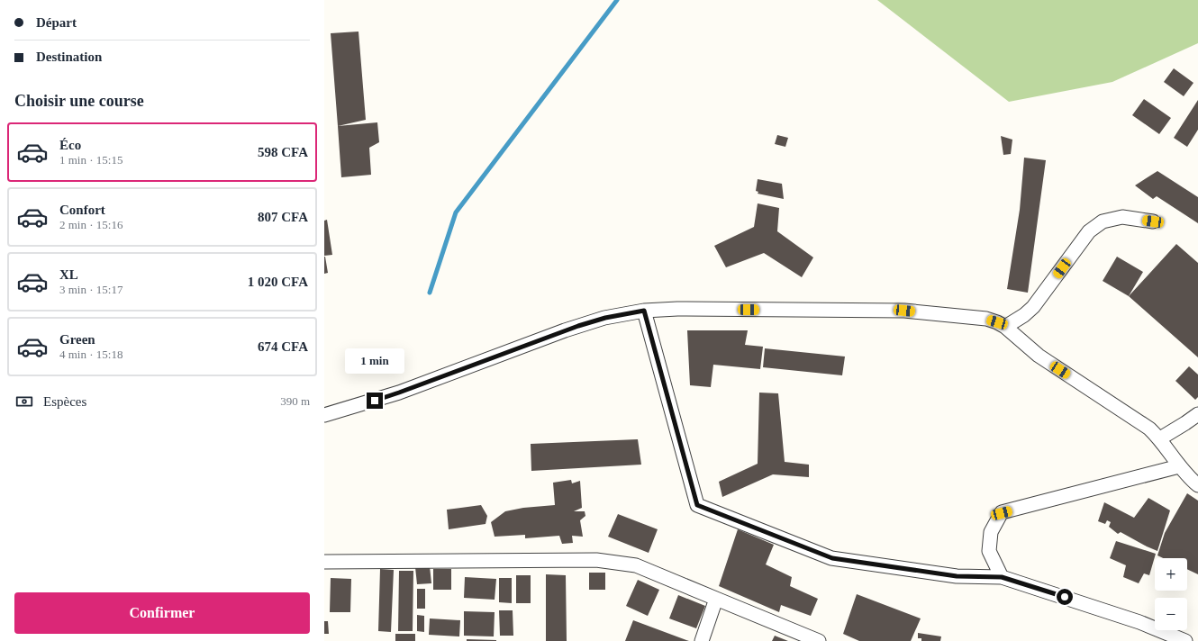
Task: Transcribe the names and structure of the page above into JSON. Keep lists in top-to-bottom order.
{
  "page": {
    "banner": ["Départ", "Destination"],
    "heading": "Choisir une course",
    "list": [
      {
        "name": "Éco",
        "note": "1 min · 15:15",
        "value": "598 CFA"
      },
      {
        "name": "Confort",
        "note": "2 min · 15:16",
        "value": "807 CFA"
      },
      {
        "name": "XL",
        "note": "3 min · 15:17",
        "value": "1 020 CFA"
      },
      {
        "name": "Green",
        "note": "4 min · 15:18",
        "value": "674 CFA"
      }
    ],
    "bubble": "1 min",
    "pay": ["Espèces", "390 m"],
    "map_buttons": ["+", "−"],
    "buttons": "Confirmer"
  }
}
